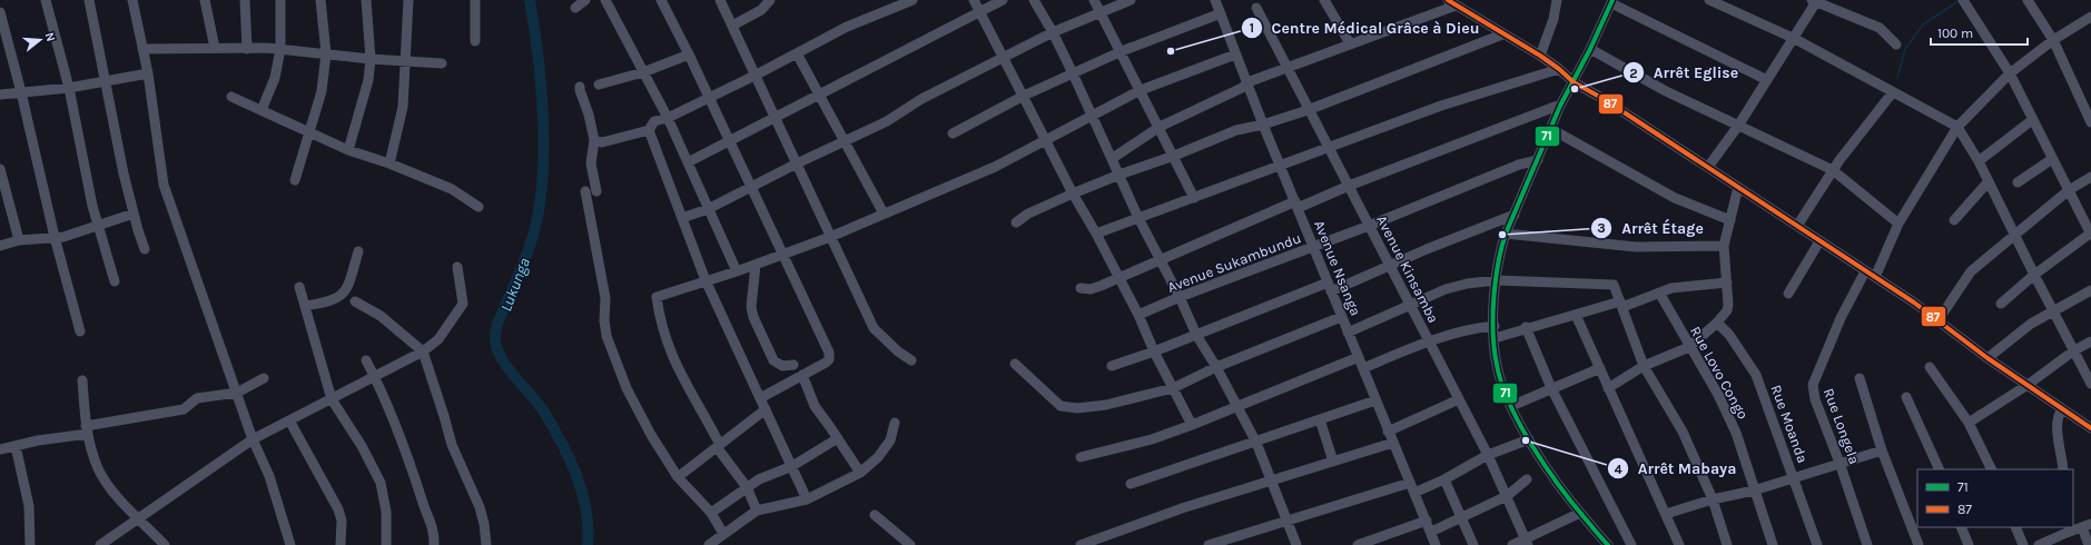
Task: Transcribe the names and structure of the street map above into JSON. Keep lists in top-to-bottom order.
{
  "streets": {
    "street": [
      "Avenue Sukambundu",
      "Avenue Nsanga",
      "Avenue Kinsamba",
      "Rue Lovo Congo",
      "Rue Moanda",
      "Rue Longela"
    ]
  },
  "crossings": [
    ["Avenue Sukambundu", "Avenue Nsanga"],
    ["Avenue Sukambundu", "Avenue Kinsamba"]
  ],
  "water": ["Lukunga"],
  "places": [
    "Centre Médical Grâce à Dieu",
    "Arrêt Eglise",
    "Arrêt Étage",
    "Arrêt Mabaya"
  ],
  "lines": ["transit line 71", "transit line 87"],
  "legend": ["71", "87"],
  "scale_bar": "100 m",
  "north": "right"
}
